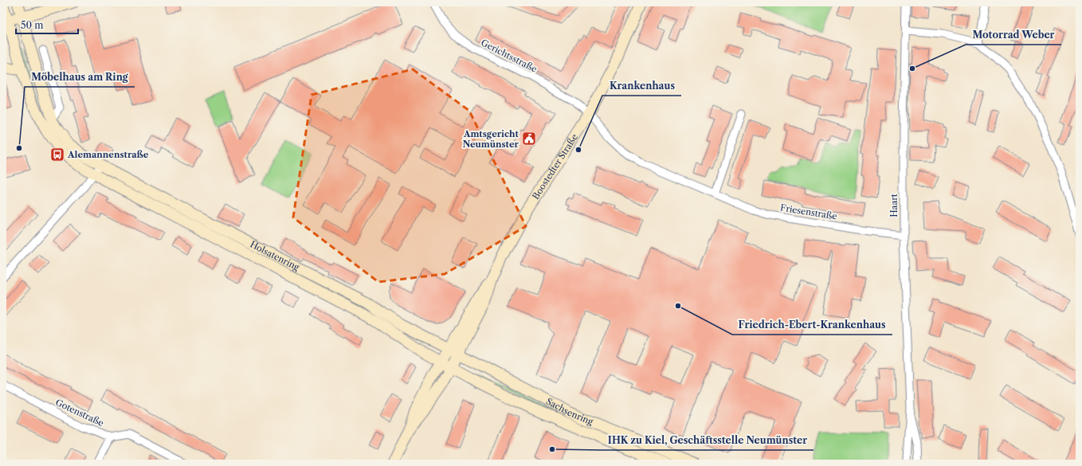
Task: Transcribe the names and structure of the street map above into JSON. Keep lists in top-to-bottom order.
{
  "streets": {
    "main road": ["Boostedter Straße", "Holsatenring", "Sachsenring"],
    "street": [
      "Gerichtsstraße",
      "Haart",
      "Friesenstraße",
      "Gotenstraße"
    ]
  },
  "crossings": [
    ["Gerichtsstraße", "Boostedter Straße"],
    ["Gerichtsstraße", "Friesenstraße"],
    ["Boostedter Straße", "Friesenstraße"],
    ["Boostedter Straße", "Holsatenring"],
    ["Boostedter Straße", "Sachsenring"],
    ["Haart", "Friesenstraße"],
    ["Holsatenring", "Sachsenring"]
  ],
  "places": {
    "other": [
      "Motorrad Weber",
      "Möbelhaus am Ring",
      "Krankenhaus",
      "Friedrich-Ebert-Krankenhaus",
      "IHK zu Kiel, Geschäftsstelle Neumünster"
    ],
    "public building": ["Amtsgericht Neumünster"],
    "bus stop": ["Alemannenstraße"]
  },
  "scale_bar": "50 m"
}
